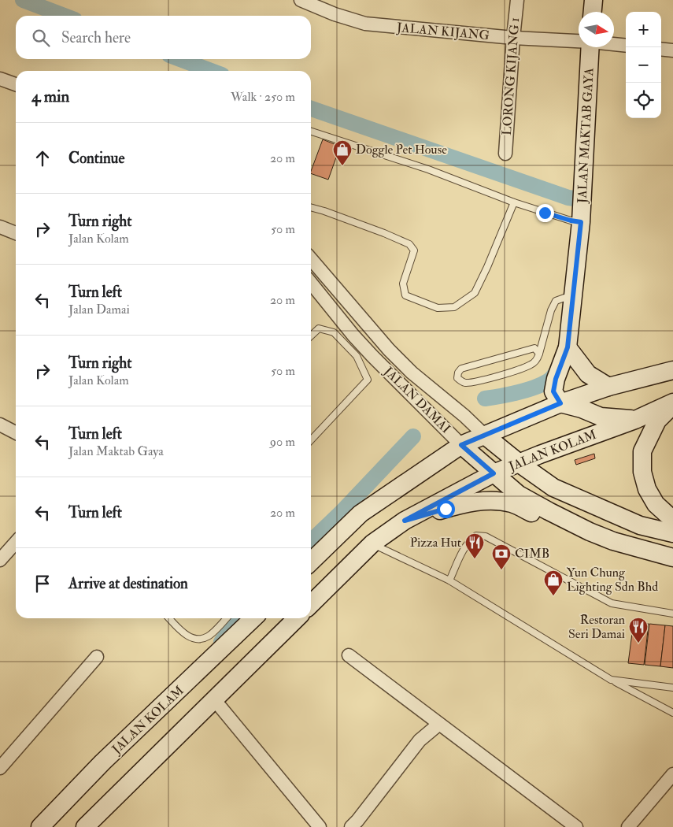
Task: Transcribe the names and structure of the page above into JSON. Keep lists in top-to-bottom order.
{
  "streets": {
    "main road": ["JALAN MAKTAB GAYA", "JALAN DAMAI", "JALAN KOLAM"],
    "street": ["JALAN KIJANG", "LORONG KIJANG 1"]
  },
  "crossings": [
    ["JALAN KIJANG", "LORONG KIJANG 1"],
    ["JALAN DAMAI", "JALAN KOLAM"]
  ],
  "places": {
    "shop": ["Doggle Pet House", "Yun Chung Lighting Sdn Bhd"],
    "restaurant": ["Pizza Hut", "Restoran Seri Damai"],
    "bank": ["CIMB"]
  },
  "north": "right",
  "page": {
    "map_buttons": ["+", "−"],
    "search": "Search here",
    "heading": ["4 min", "Walk · 250 m"],
    "list": [
      ["Continue", "20 m"],
      ["Turn right", "Jalan Kolam", "50 m"],
      ["Turn left", "Jalan Damai", "20 m"],
      ["Turn right", "Jalan Kolam", "50 m"],
      ["Turn left", "Jalan Maktab Gaya", "90 m"],
      ["Turn left", "20 m"],
      "Arrive at destination"
    ]
  }
}
